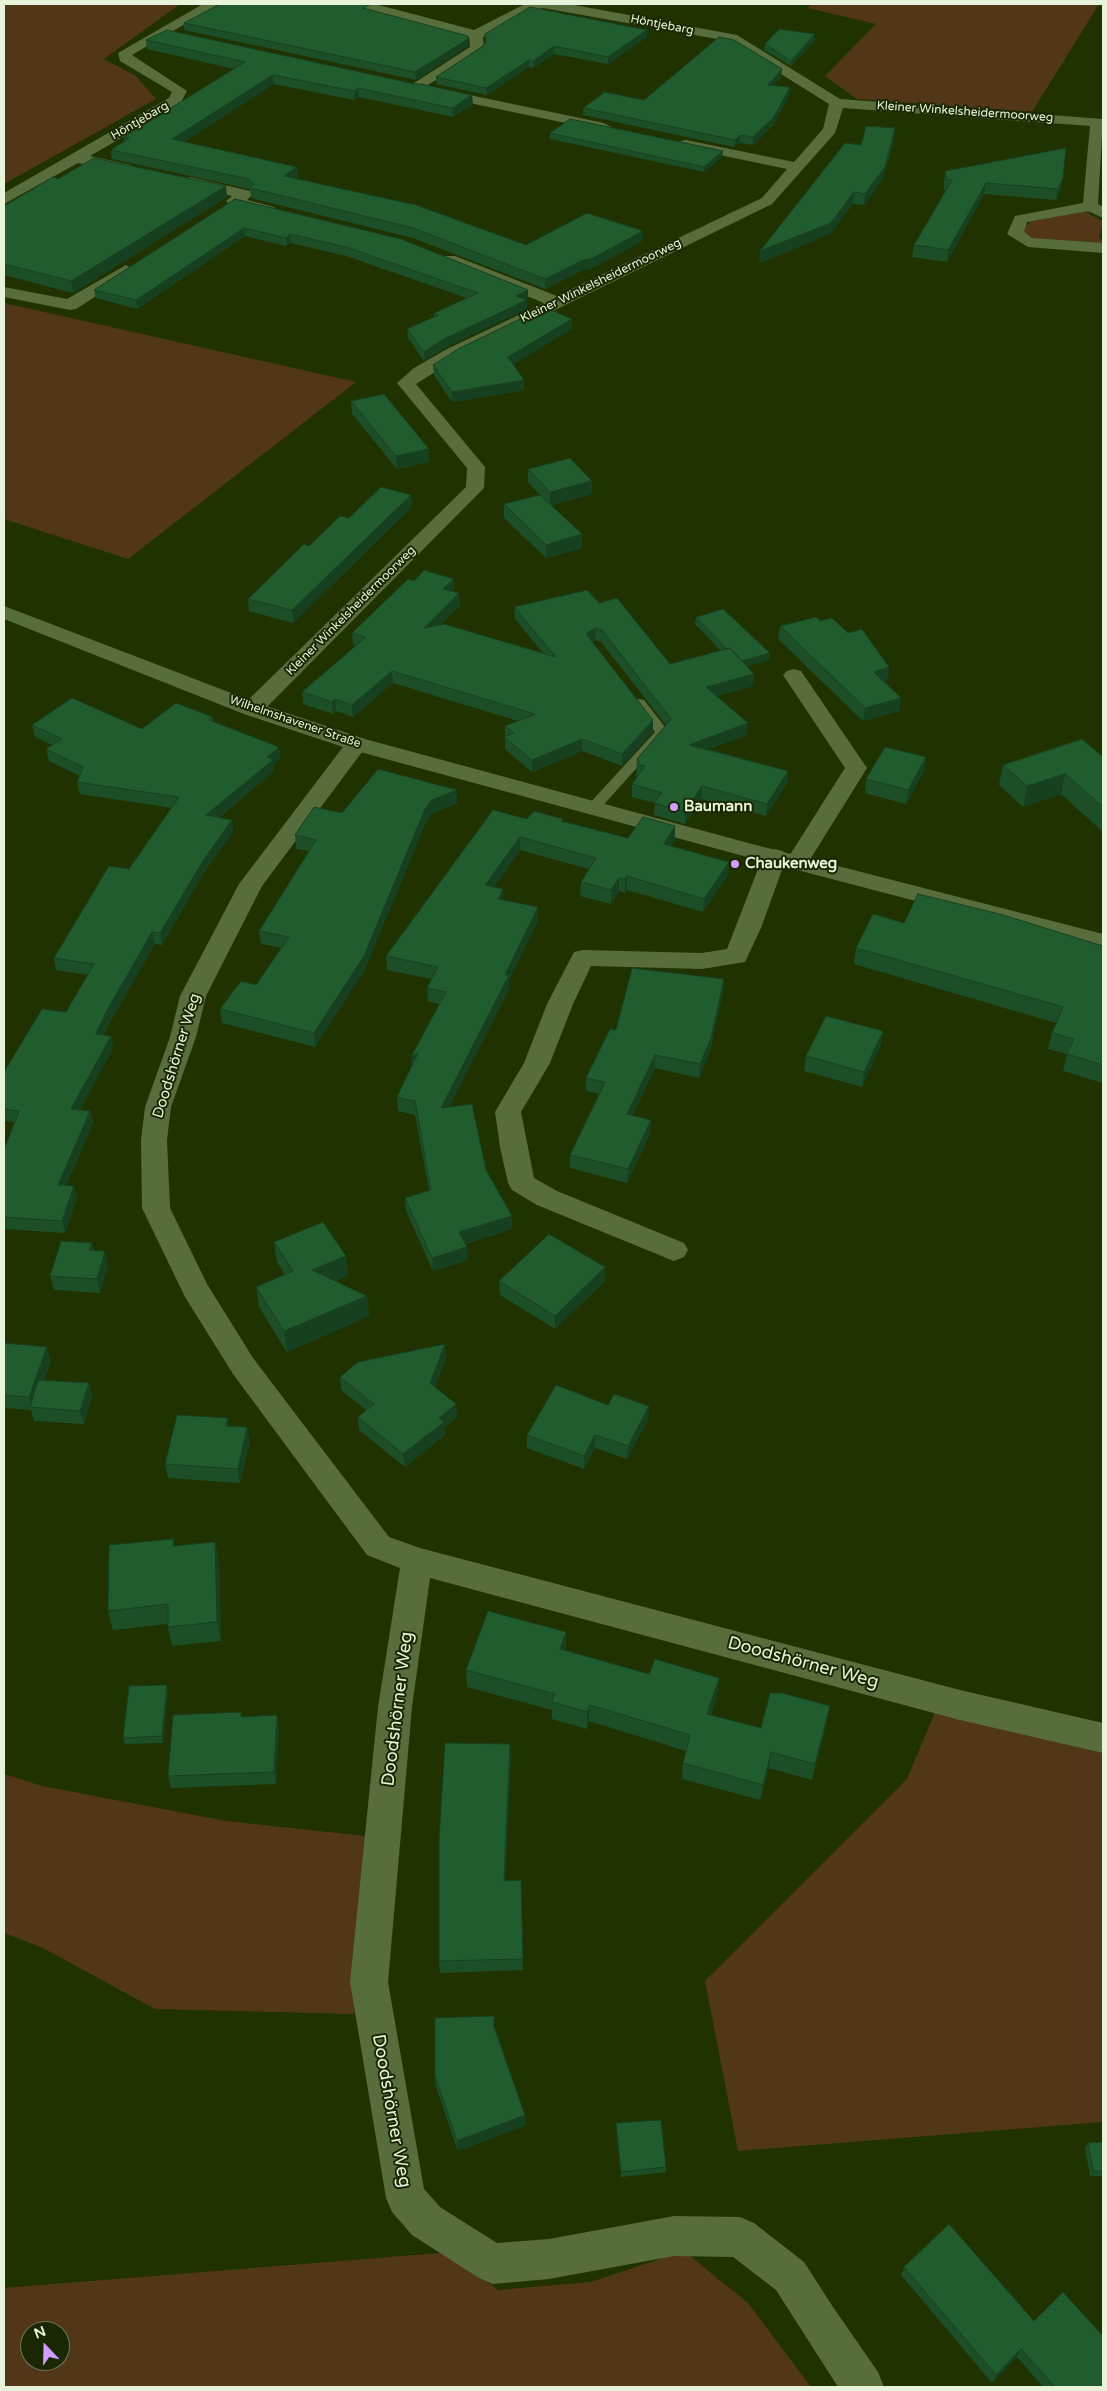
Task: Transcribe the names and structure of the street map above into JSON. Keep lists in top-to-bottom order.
{
  "streets": {
    "street": [
      "Höntjebarg",
      "Kleiner Winkelsheidermoorweg",
      "Wilhelmshavener Straße",
      "Doodshörner Weg"
    ]
  },
  "crossings": [
    ["Höntjebarg", "Kleiner Winkelsheidermoorweg"],
    ["Kleiner Winkelsheidermoorweg", "Wilhelmshavener Straße"],
    ["Wilhelmshavener Straße", "Doodshörner Weg"]
  ],
  "places": ["Baumann", "Chaukenweg"],
  "north": "top"
}
